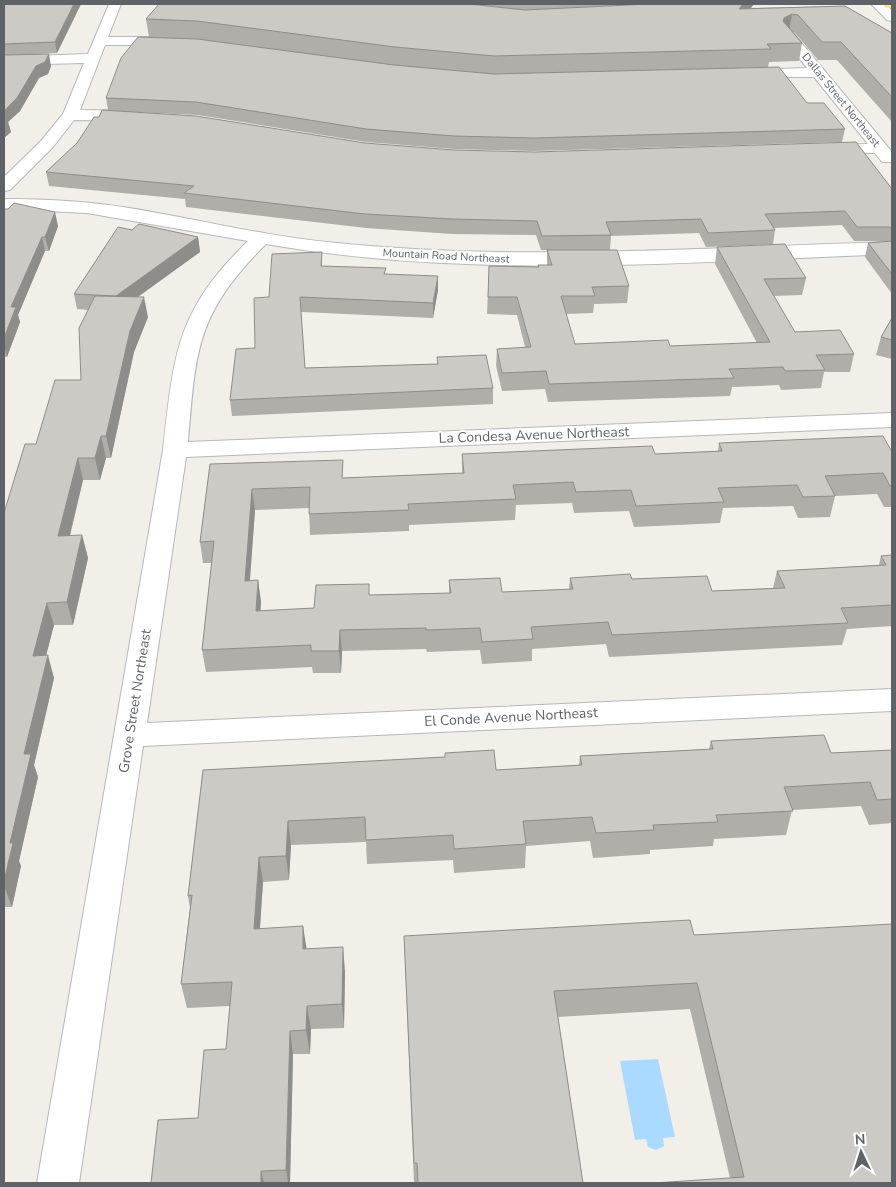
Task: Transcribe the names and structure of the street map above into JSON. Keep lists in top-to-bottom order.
{
  "streets": {
    "street": [
      "Dallas Street Northeast",
      "Mountain Road Northeast",
      "La Condesa Avenue Northeast",
      "Grove Street Northeast",
      "El Conde Avenue Northeast"
    ]
  },
  "crossings": [
    ["Mountain Road Northeast", "Grove Street Northeast"],
    ["La Condesa Avenue Northeast", "Grove Street Northeast"],
    ["Grove Street Northeast", "El Conde Avenue Northeast"]
  ],
  "north": "top"
}
